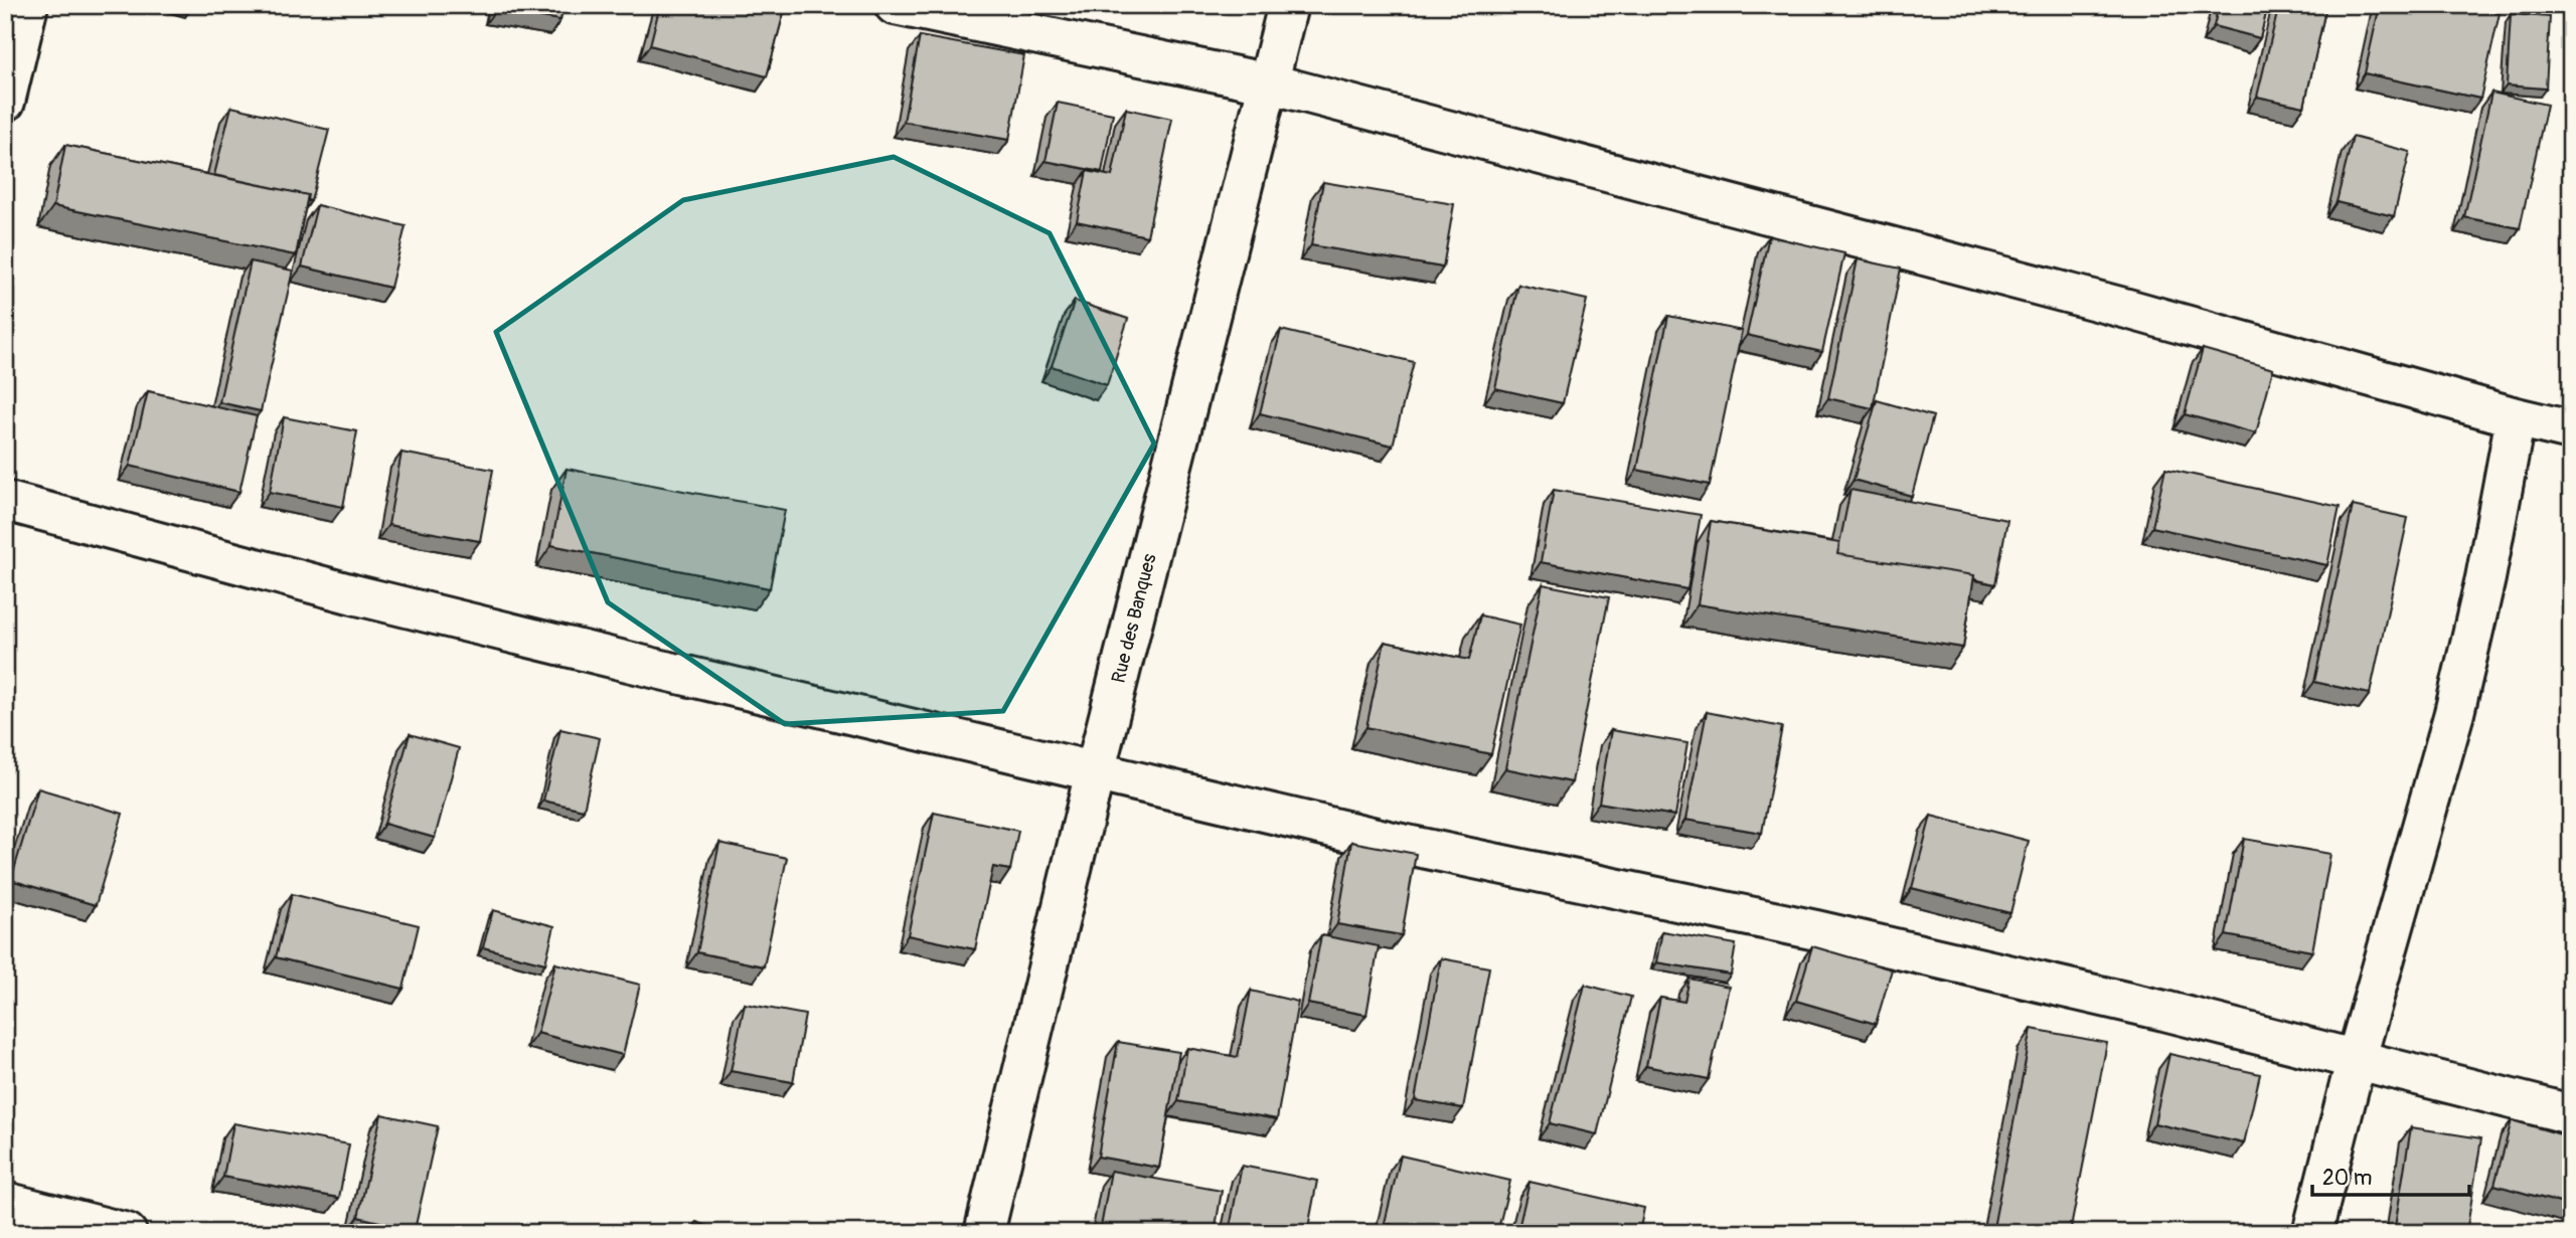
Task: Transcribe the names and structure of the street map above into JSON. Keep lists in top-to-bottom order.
{
  "streets": {
    "street": ["Rue des Banques"]
  },
  "scale_bar": "20 m"
}
